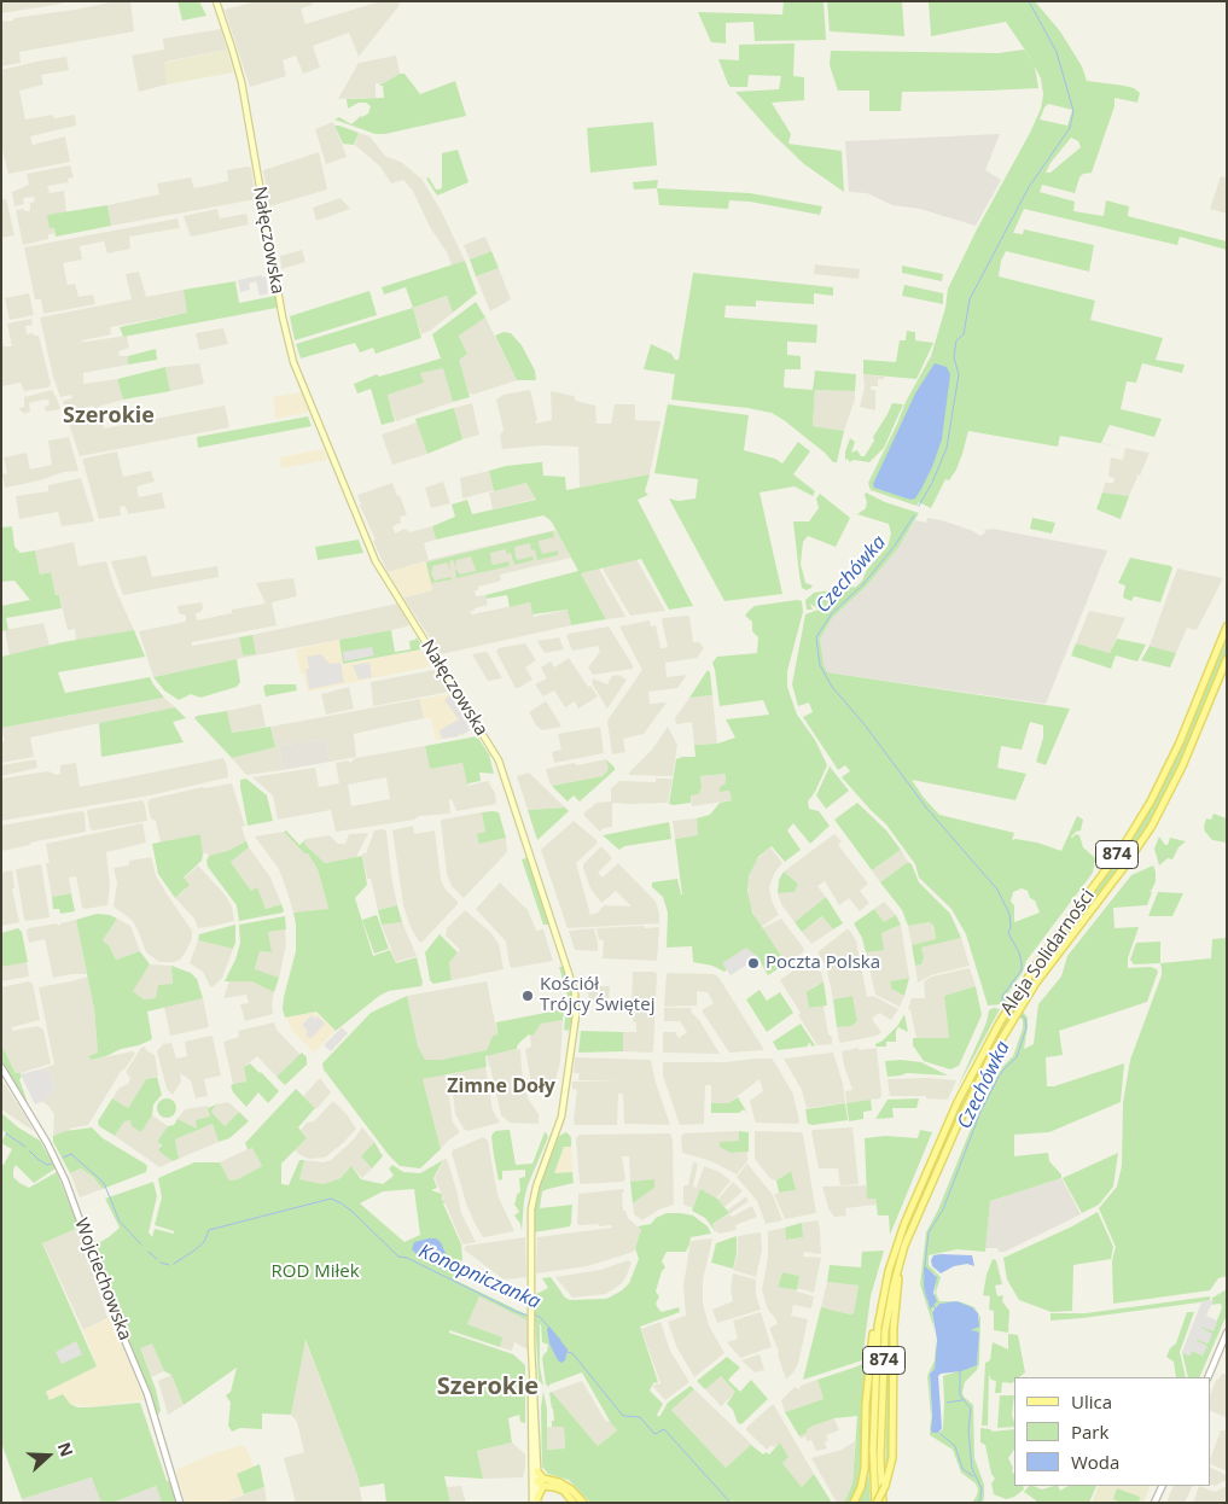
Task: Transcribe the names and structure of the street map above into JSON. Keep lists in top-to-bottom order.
{
  "streets": {
    "main road": ["Nałęczowska", "874", "Aleja Solidarności"],
    "street": ["Wojciechowska"]
  },
  "crossings": [
    ["874", "Aleja Solidarności"]
  ],
  "districts": ["Szerokie", "Zimne Doły", "Szerokie"],
  "water": ["Czechówka", "Konopniczanka"],
  "parks": ["ROD Miłek"],
  "places": ["Poczta Polska", "Kościół Trójcy Świętej"],
  "legend": ["Ulica", "Park", "Woda"],
  "north": "right"
}
